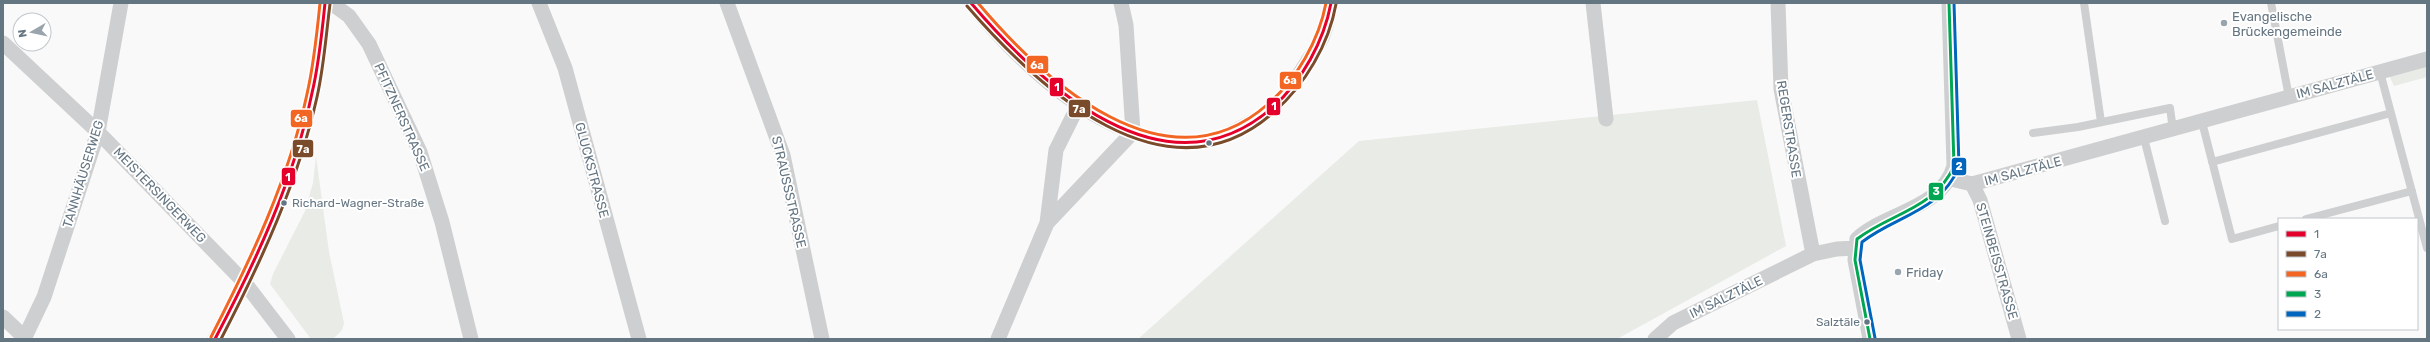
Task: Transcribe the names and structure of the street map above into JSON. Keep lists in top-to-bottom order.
{
  "streets": {
    "street": [
      "IM SALZTÄLE",
      "PFITZNERSTRASSE",
      "REGERSTRASSE",
      "GLUCKSTRASSE",
      "TANNHÄUSERWEG",
      "STRAUSSSTRASSE",
      "MEISTERSINGERWEG",
      "STEINBEISSTRASSE"
    ]
  },
  "crossings": [
    ["IM SALZTÄLE", "REGERSTRASSE"],
    ["IM SALZTÄLE", "STEINBEISSTRASSE"],
    ["TANNHÄUSERWEG", "MEISTERSINGERWEG"]
  ],
  "places": [
    "Evangelische Brückengemeinde",
    "Richard-Wagner-Straße",
    "Friday",
    "Salztäle"
  ],
  "lines": [
    "transit line 1",
    "transit line 6a",
    "transit line 3",
    "transit line 2",
    "transit line 7a"
  ],
  "legend": [
    "1",
    "7a",
    "6a",
    "3",
    "2"
  ],
  "north": "left"
}
